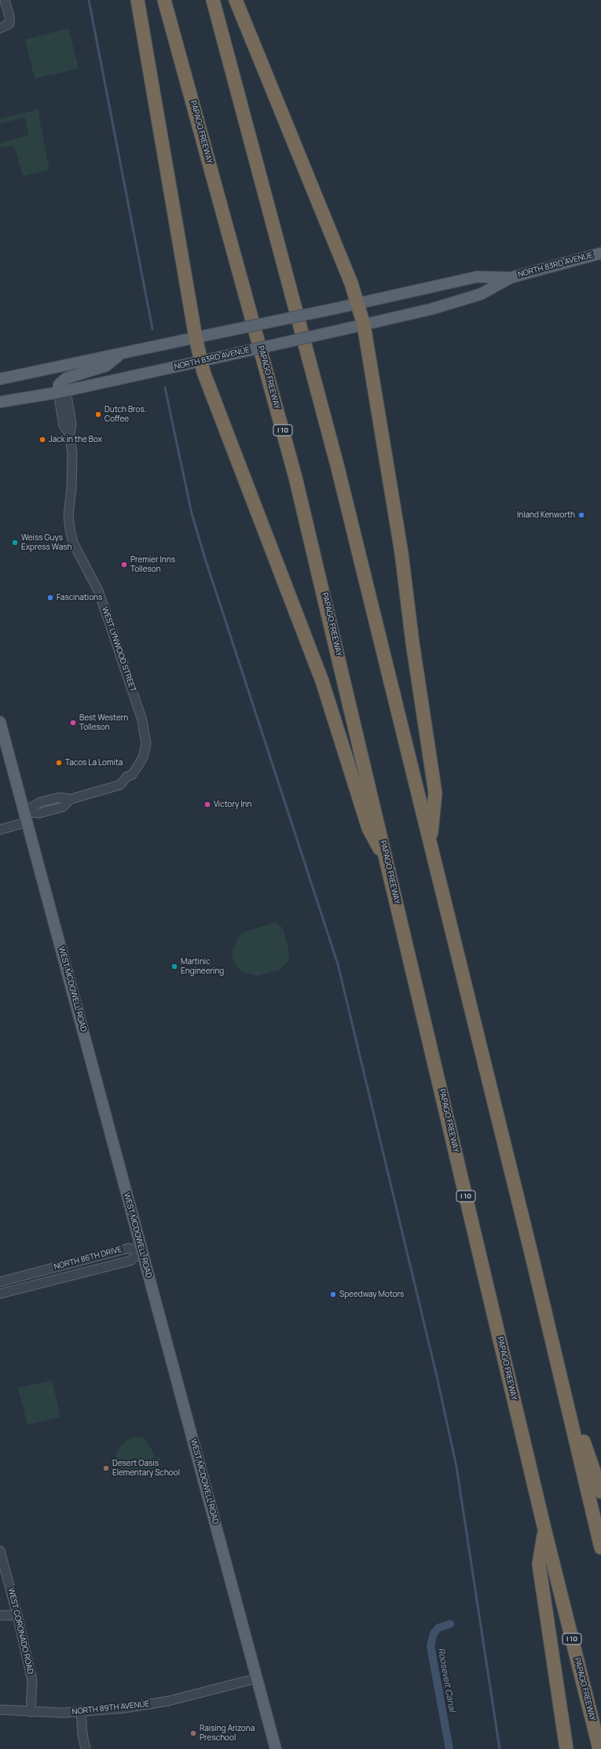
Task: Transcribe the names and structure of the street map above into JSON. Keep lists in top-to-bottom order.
{
  "streets": {
    "highway": ["PAPAGO FREEWAY", "I 10"],
    "main road": ["NORTH 83RD AVENUE", "WEST MCDOWELL ROAD"],
    "street": [
      "WEST LYNWOOD STREET",
      "NORTH 86TH DRIVE",
      "WEST CORONADO ROAD",
      "NORTH 89TH AVENUE"
    ]
  },
  "crossings": [
    ["NORTH 83RD AVENUE", "WEST LYNWOOD STREET"],
    ["WEST LYNWOOD STREET", "WEST MCDOWELL ROAD"],
    ["WEST MCDOWELL ROAD", "NORTH 86TH DRIVE"],
    ["WEST MCDOWELL ROAD", "NORTH 89TH AVENUE"],
    ["WEST CORONADO ROAD", "NORTH 89TH AVENUE"]
  ],
  "water": ["Roosevelt Canal"],
  "places": [
    "Dutch Bros. Coffee",
    "Jack in the Box",
    "Inland Kenworth",
    "Weiss Guys Express Wash",
    "Premier Inns Tolleson",
    "Fascinations",
    "Best Western Tolleson",
    "Tacos La Lomita",
    "Victory Inn",
    "Martinic Engineering",
    "Speedway Motors",
    "Desert Oasis Elementary School",
    "Raising Arizona Preschool"
  ]
}
